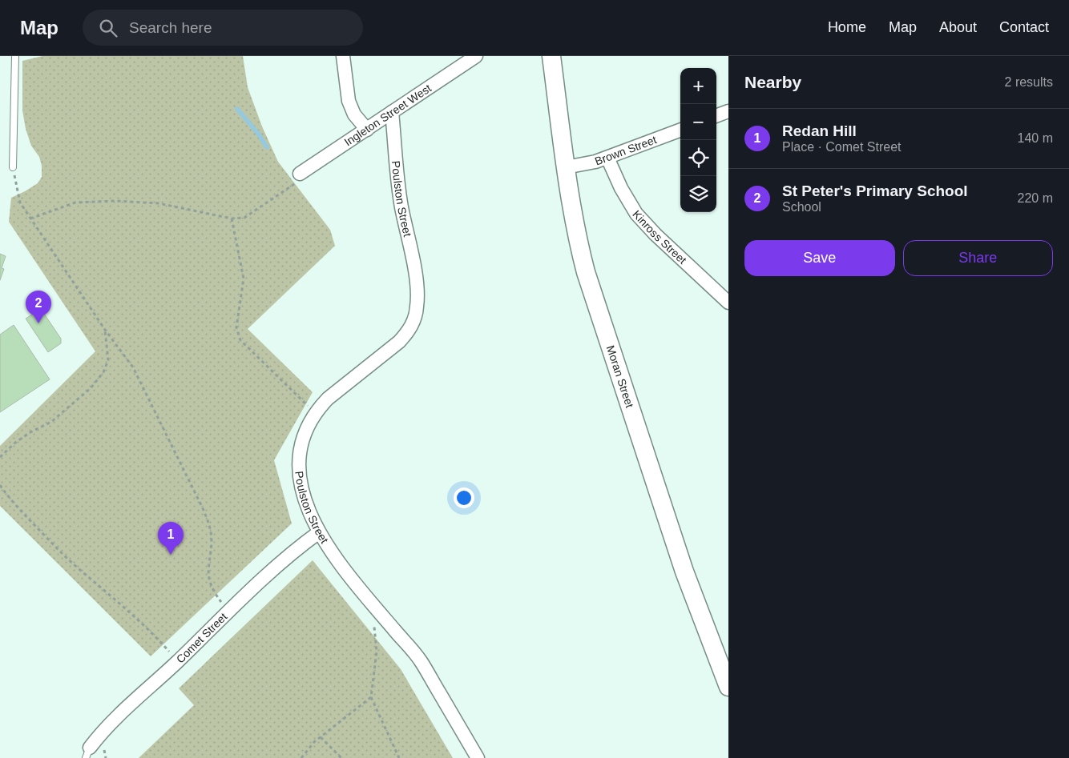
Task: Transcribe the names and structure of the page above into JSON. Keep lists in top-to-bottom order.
{
  "streets": {
    "street": [
      "Ingleton Street West",
      "Brown Street",
      "Poulston Street",
      "Kinross Street",
      "Moran Street",
      "Comet Street"
    ]
  },
  "crossings": [
    ["Ingleton Street West", "Poulston Street"],
    ["Brown Street", "Kinross Street"],
    ["Brown Street", "Moran Street"],
    ["Poulston Street", "Comet Street"]
  ],
  "page": {
    "header": "Map",
    "search": "Search here",
    "nav": [
      "Home",
      "Map",
      "About",
      "Contact"
    ],
    "heading": ["Nearby", "2 results"],
    "map_buttons": ["+", "−"],
    "list": [
      {
        "mark": "1",
        "name": "Redan Hill",
        "note": "Place · Comet Street",
        "value": "140 m"
      },
      {
        "mark": "2",
        "name": "St Peter's Primary School",
        "note": "School",
        "value": "220 m"
      }
    ],
    "buttons": ["Save", "Share"],
    "pins": ["2", "1"]
  }
}
